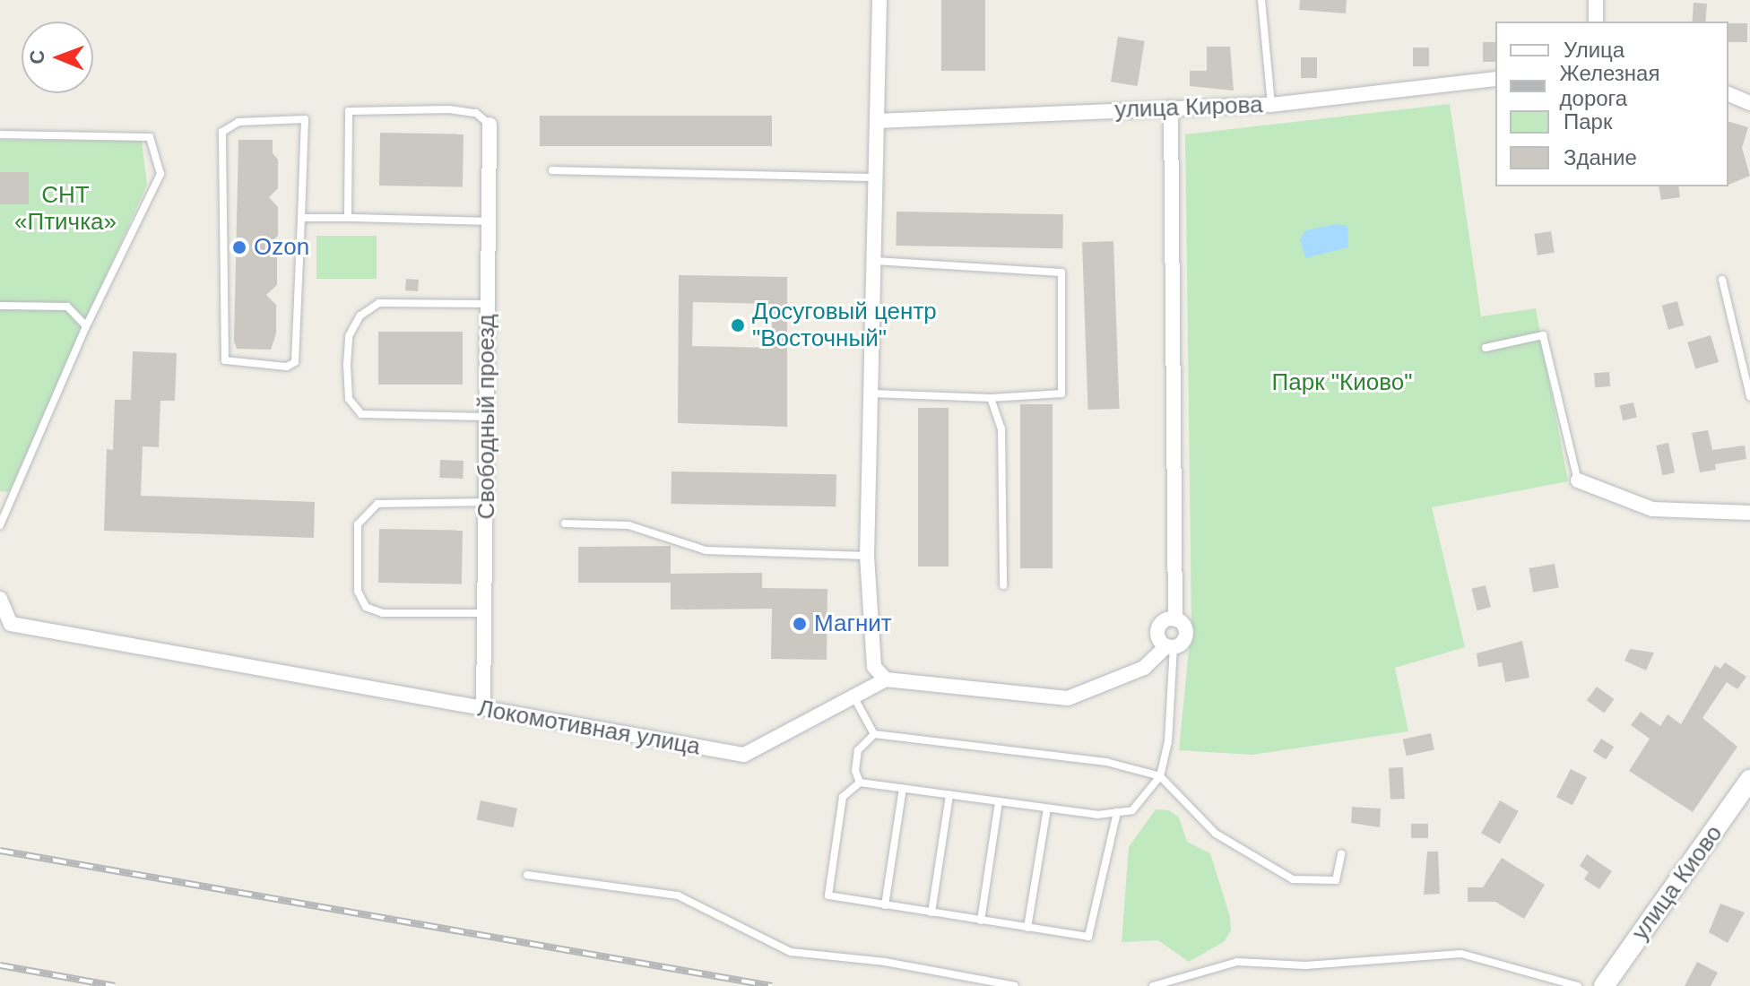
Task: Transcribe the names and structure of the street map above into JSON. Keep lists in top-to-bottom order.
{
  "streets": {
    "main road": ["улица Киово"],
    "street": ["улица Кирова", "Свободный проезд", "Локомотивная улица"]
  },
  "crossings": [
    ["Свободный проезд", "Локомотивная улица"]
  ],
  "parks": ["СНТ «Птичка»", "Парк \"Киово\""],
  "places": ["Ozon", "Досуговый центр \"Восточный\"", "Магнит"],
  "legend": [
    "Улица",
    "Железная дорога",
    "Парк",
    "Здание"
  ],
  "north": "left"
}
